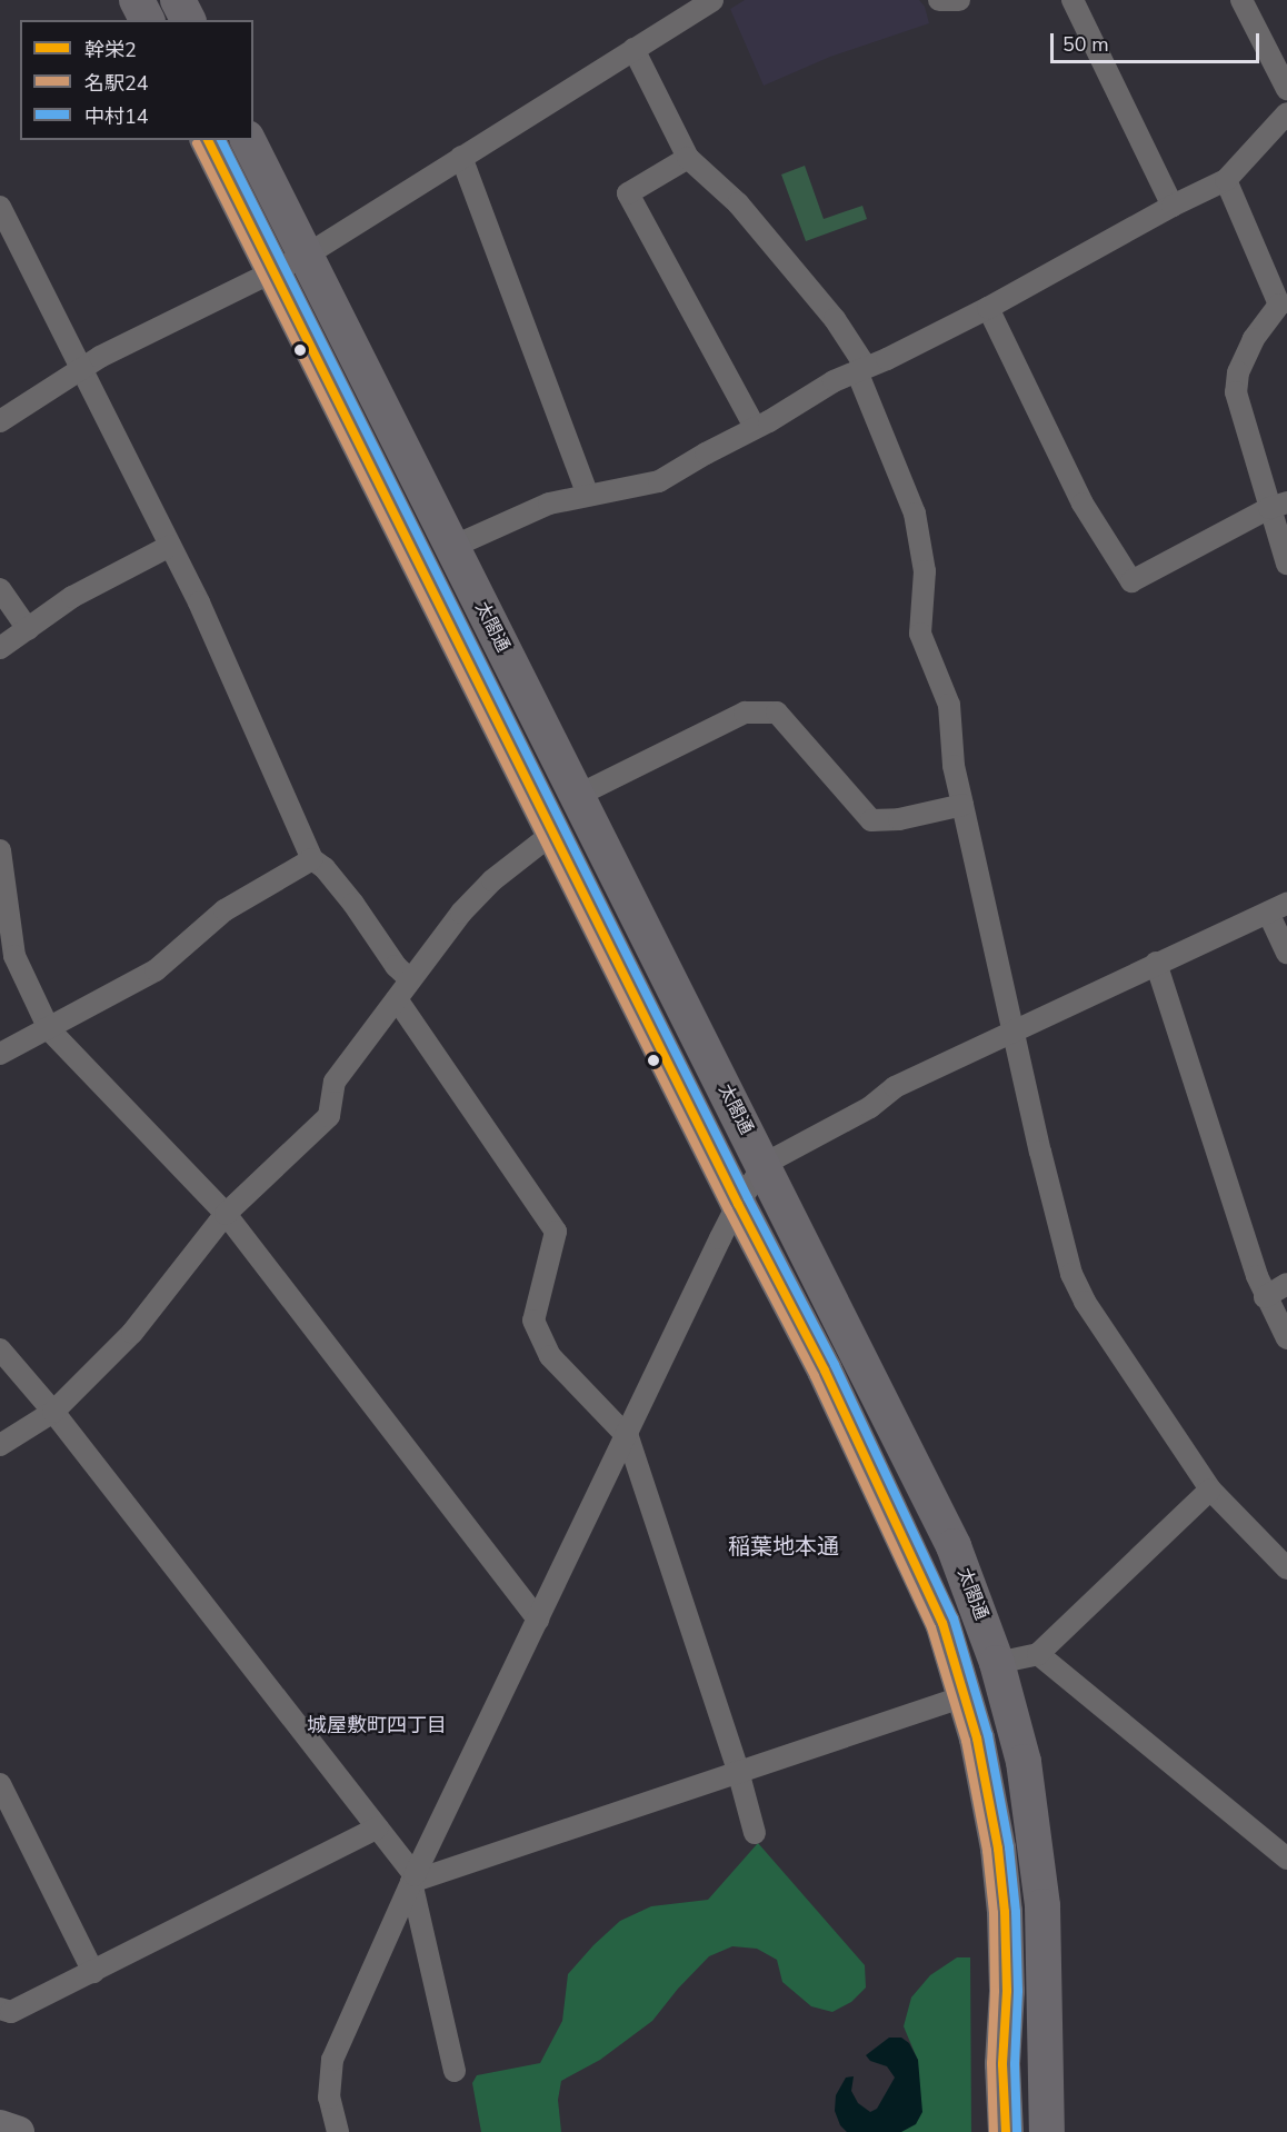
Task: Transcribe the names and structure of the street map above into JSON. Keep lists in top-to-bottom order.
{
  "streets": {
    "main road": ["太閤通"]
  },
  "districts": ["稲葉地本通", "城屋敷町四丁目"],
  "lines": ["transit line 幹栄2", "transit line 中村14", "transit line 名駅24"],
  "legend": ["幹栄2", "名駅24", "中村14"],
  "scale_bar": "50 m"
}
